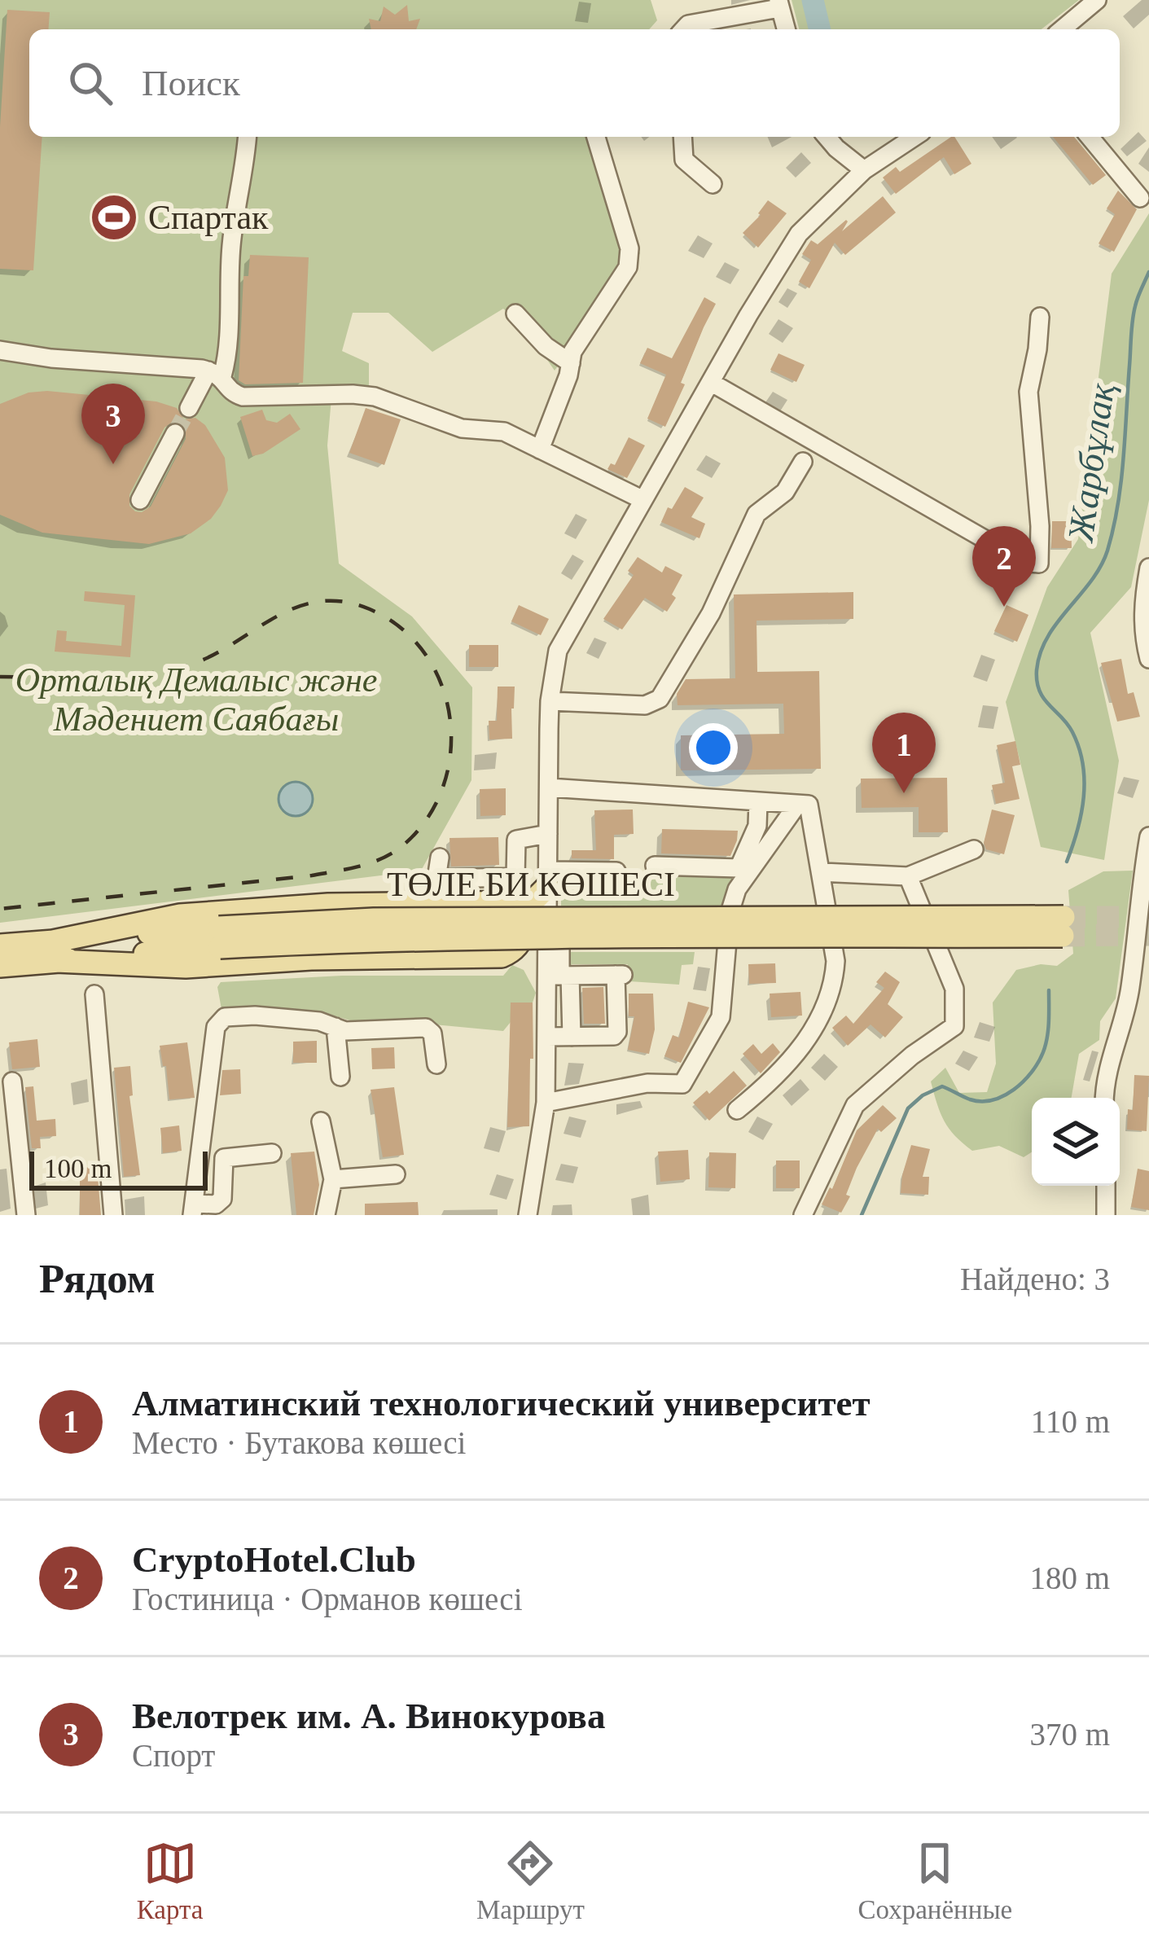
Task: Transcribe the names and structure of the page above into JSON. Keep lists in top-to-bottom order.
{
  "streets": {
    "main road": ["ТӨЛЕ БИ КӨШЕСІ"]
  },
  "water": ["Жарбұлақ"],
  "parks": ["Орталық Демалыс және Мәдениет Саябағы"],
  "places": {
    "sports": ["Спартак"]
  },
  "scale_bar": "100 m",
  "page": {
    "search": "Поиск",
    "pins": ["3", "2", "1"],
    "scale": "100 m",
    "heading": ["Рядом", "Найдено: 3"],
    "list": [
      {
        "mark": "1",
        "name": "Алматинский технологический университет",
        "note": "Место · Бутакова көшесі",
        "value": "110 m"
      },
      {
        "mark": "2",
        "name": "CryptoHotel.Club",
        "note": "Гостиница · Орманов көшесі",
        "value": "180 m"
      },
      {
        "mark": "3",
        "name": "Велотрек им. А. Винокурова",
        "note": "Спорт",
        "value": "370 m"
      }
    ],
    "nav": ["Карта", "Маршрут", "Сохранённые"]
  }
}
